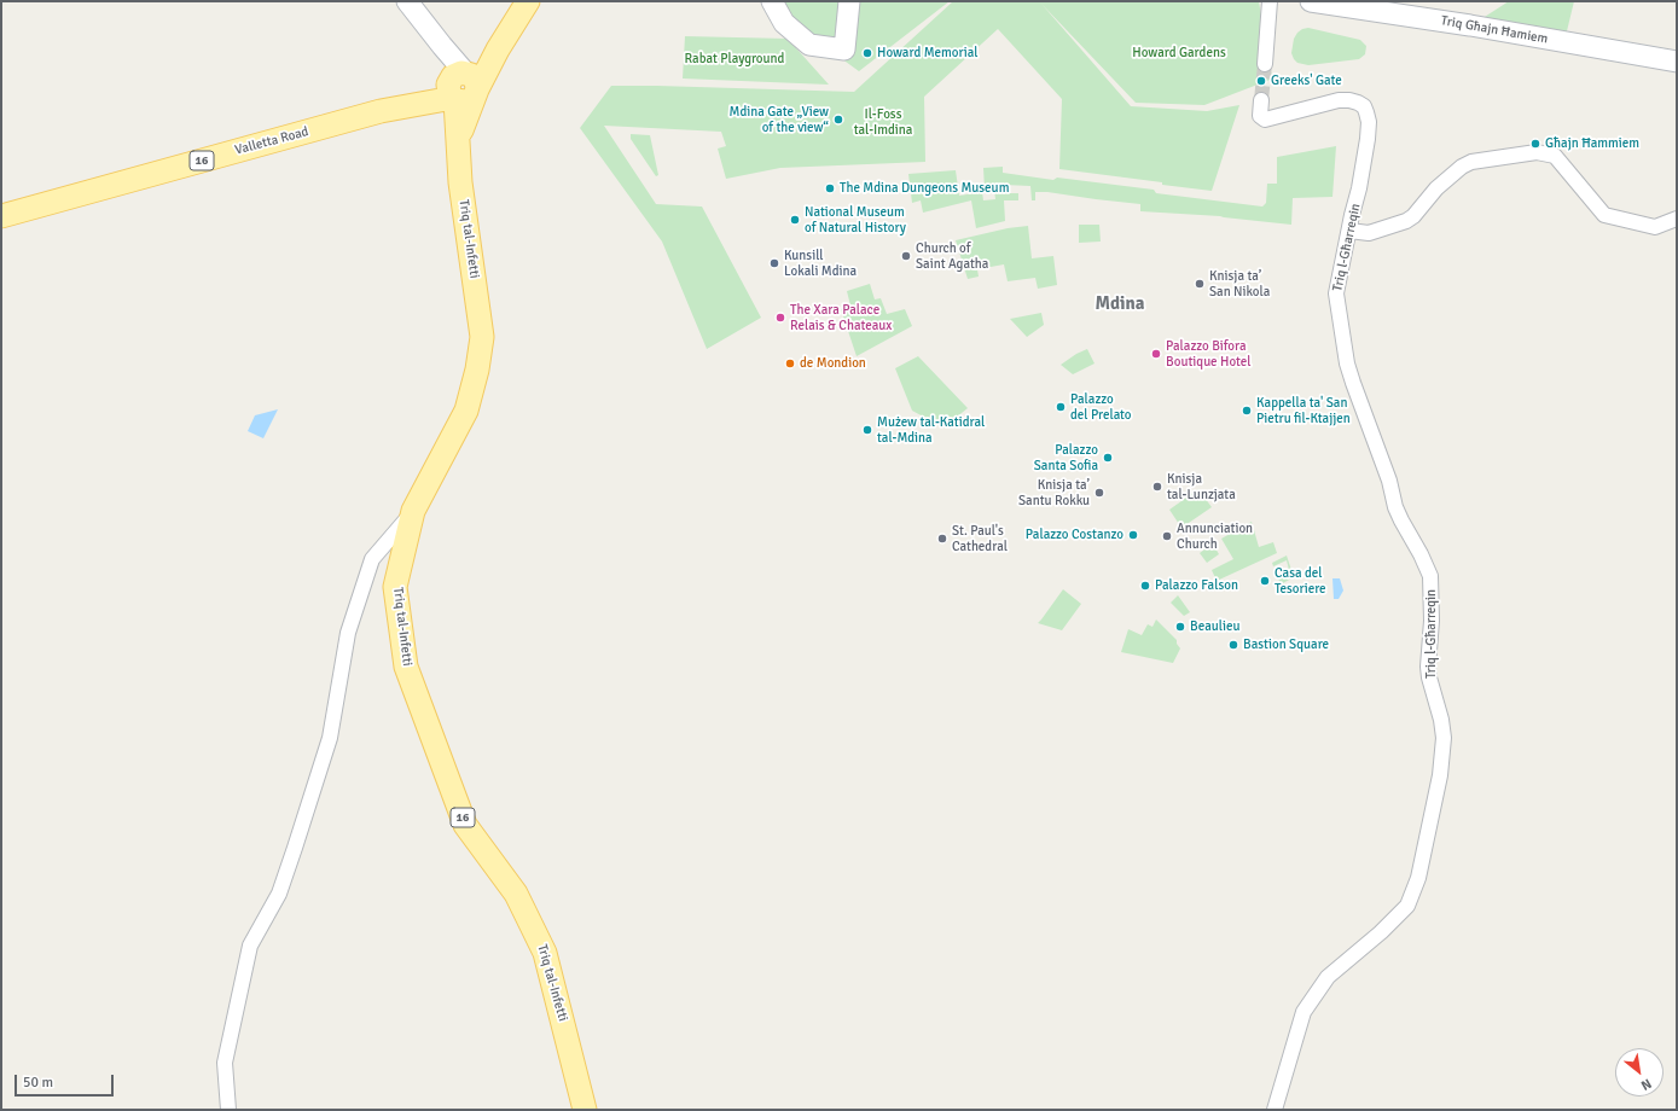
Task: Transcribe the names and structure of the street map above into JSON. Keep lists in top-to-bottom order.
{
  "streets": {
    "main road": ["Valletta Road", "16", "Triq tal-Infetti"],
    "street": ["Triq Għajn Ħamiem", "Triq l-Għarreqin"]
  },
  "crossings": [
    ["Valletta Road", "Triq tal-Infetti"]
  ],
  "districts": ["Mdina"],
  "parks": ["Howard Gardens", "Rabat Playground", "Il-Foss tal-Imdina"],
  "places": [
    "Howard Memorial",
    "Greeks' Gate",
    "Mdina Gate „View of the view“",
    "Għajn Ħammiem",
    "The Mdina Dungeons Museum",
    "National Museum of Natural History",
    "Church of Saint Agatha",
    "Kunsill Lokali Mdina",
    "Knisja ta’ San Nikola",
    "The Xara Palace Relais & Chateaux",
    "Palazzo Bifora Boutique Hotel",
    "de Mondion",
    "Palazzo del Prelato",
    "Kappella ta' San Pietru fil-Ktajjen",
    "Mużew tal-Katidral tal-Mdina",
    "Palazzo Santa Sofia",
    "Knisja tal-Lunzjata",
    "Knisja ta’ Santu Rokku",
    "Palazzo Costanzo",
    "Annunciation Church",
    "St. Paul's Cathedral",
    "Casa del Tesoriere",
    "Palazzo Falson",
    "Beaulieu",
    "Bastion Square"
  ],
  "scale_bar": "50 m",
  "north": "bottom right"
}
